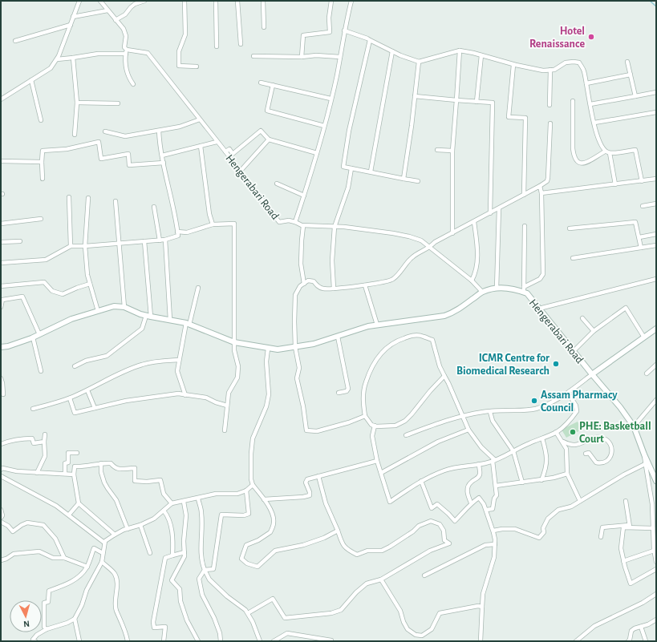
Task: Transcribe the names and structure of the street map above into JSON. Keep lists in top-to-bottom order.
{
  "streets": {
    "main road": ["Hengerabari Road"]
  },
  "places": [
    "Hotel Renaissance",
    "ICMR Centre for Biomedical Research",
    "Assam Pharmacy Council",
    "PHE: Basketball Court"
  ],
  "north": "bottom"
}
